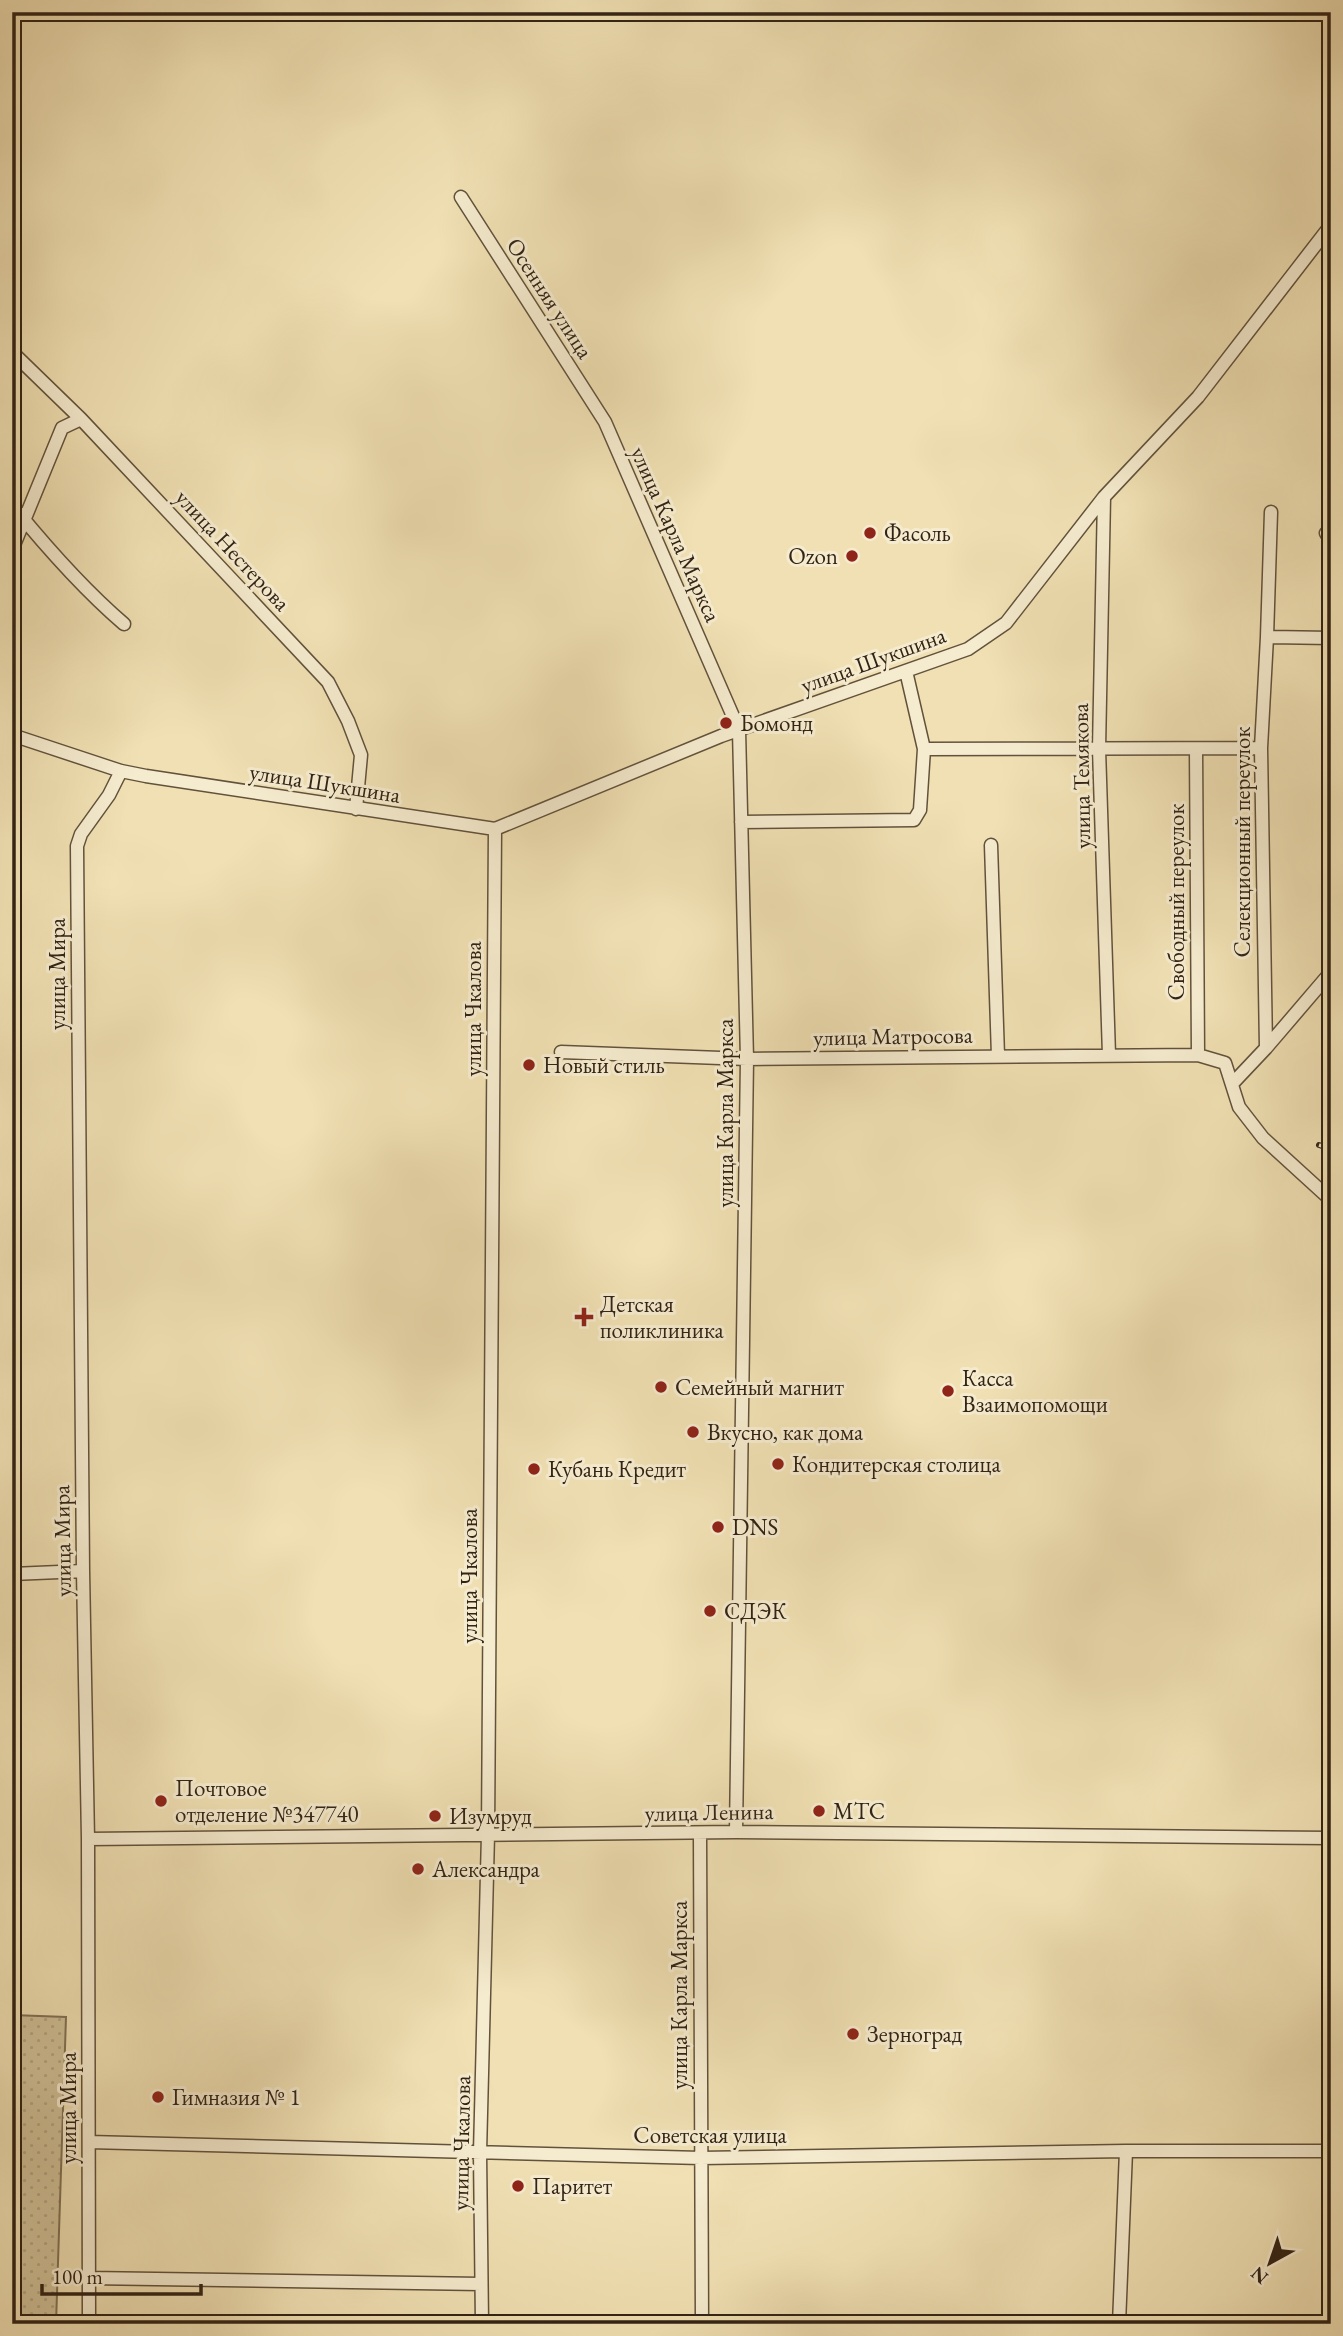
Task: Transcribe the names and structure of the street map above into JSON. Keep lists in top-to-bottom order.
{
  "streets": {
    "street": [
      "Осенняя улица",
      "улица Карла Маркса",
      "улица Нестерова",
      "улица Шукшина",
      "улица Темякова",
      "Селекционный переулок",
      "Свободный переулок",
      "улица Мира",
      "улица Чкалова",
      "улица Матросова",
      "улица Ленина",
      "Советская улица"
    ]
  },
  "crossings": [
    ["Осенняя улица", "улица Карла Маркса"],
    ["улица Карла Маркса", "улица Шукшина"],
    ["улица Карла Маркса", "улица Матросова"],
    ["улица Карла Маркса", "улица Ленина"],
    ["улица Карла Маркса", "Советская улица"],
    ["улица Нестерова", "улица Шукшина"],
    ["улица Шукшина", "улица Темякова"],
    ["улица Шукшина", "улица Мира"],
    ["улица Шукшина", "улица Чкалова"],
    ["улица Темякова", "улица Матросова"],
    ["Свободный переулок", "улица Матросова"],
    ["улица Мира", "улица Ленина"],
    ["улица Мира", "Советская улица"],
    ["улица Чкалова", "улица Ленина"],
    ["улица Чкалова", "Советская улица"]
  ],
  "places": {
    "other": [
      "Фасоль",
      "Ozon",
      "Бомонд",
      "Новый стиль",
      "Семейный магнит",
      "Касса Взаимопомощи",
      "Вкусно, как дома",
      "Кондитерская столица",
      "Кубань Кредит",
      "DNS",
      "СДЭК",
      "Почтовое отделение №347740",
      "МТС",
      "Изумруд",
      "Александра",
      "Зерноград",
      "Гимназия № 1",
      "Паритет"
    ],
    "health": ["Детская поликлиника"]
  },
  "scale_bar": "100 m",
  "north": "bottom left"
}
